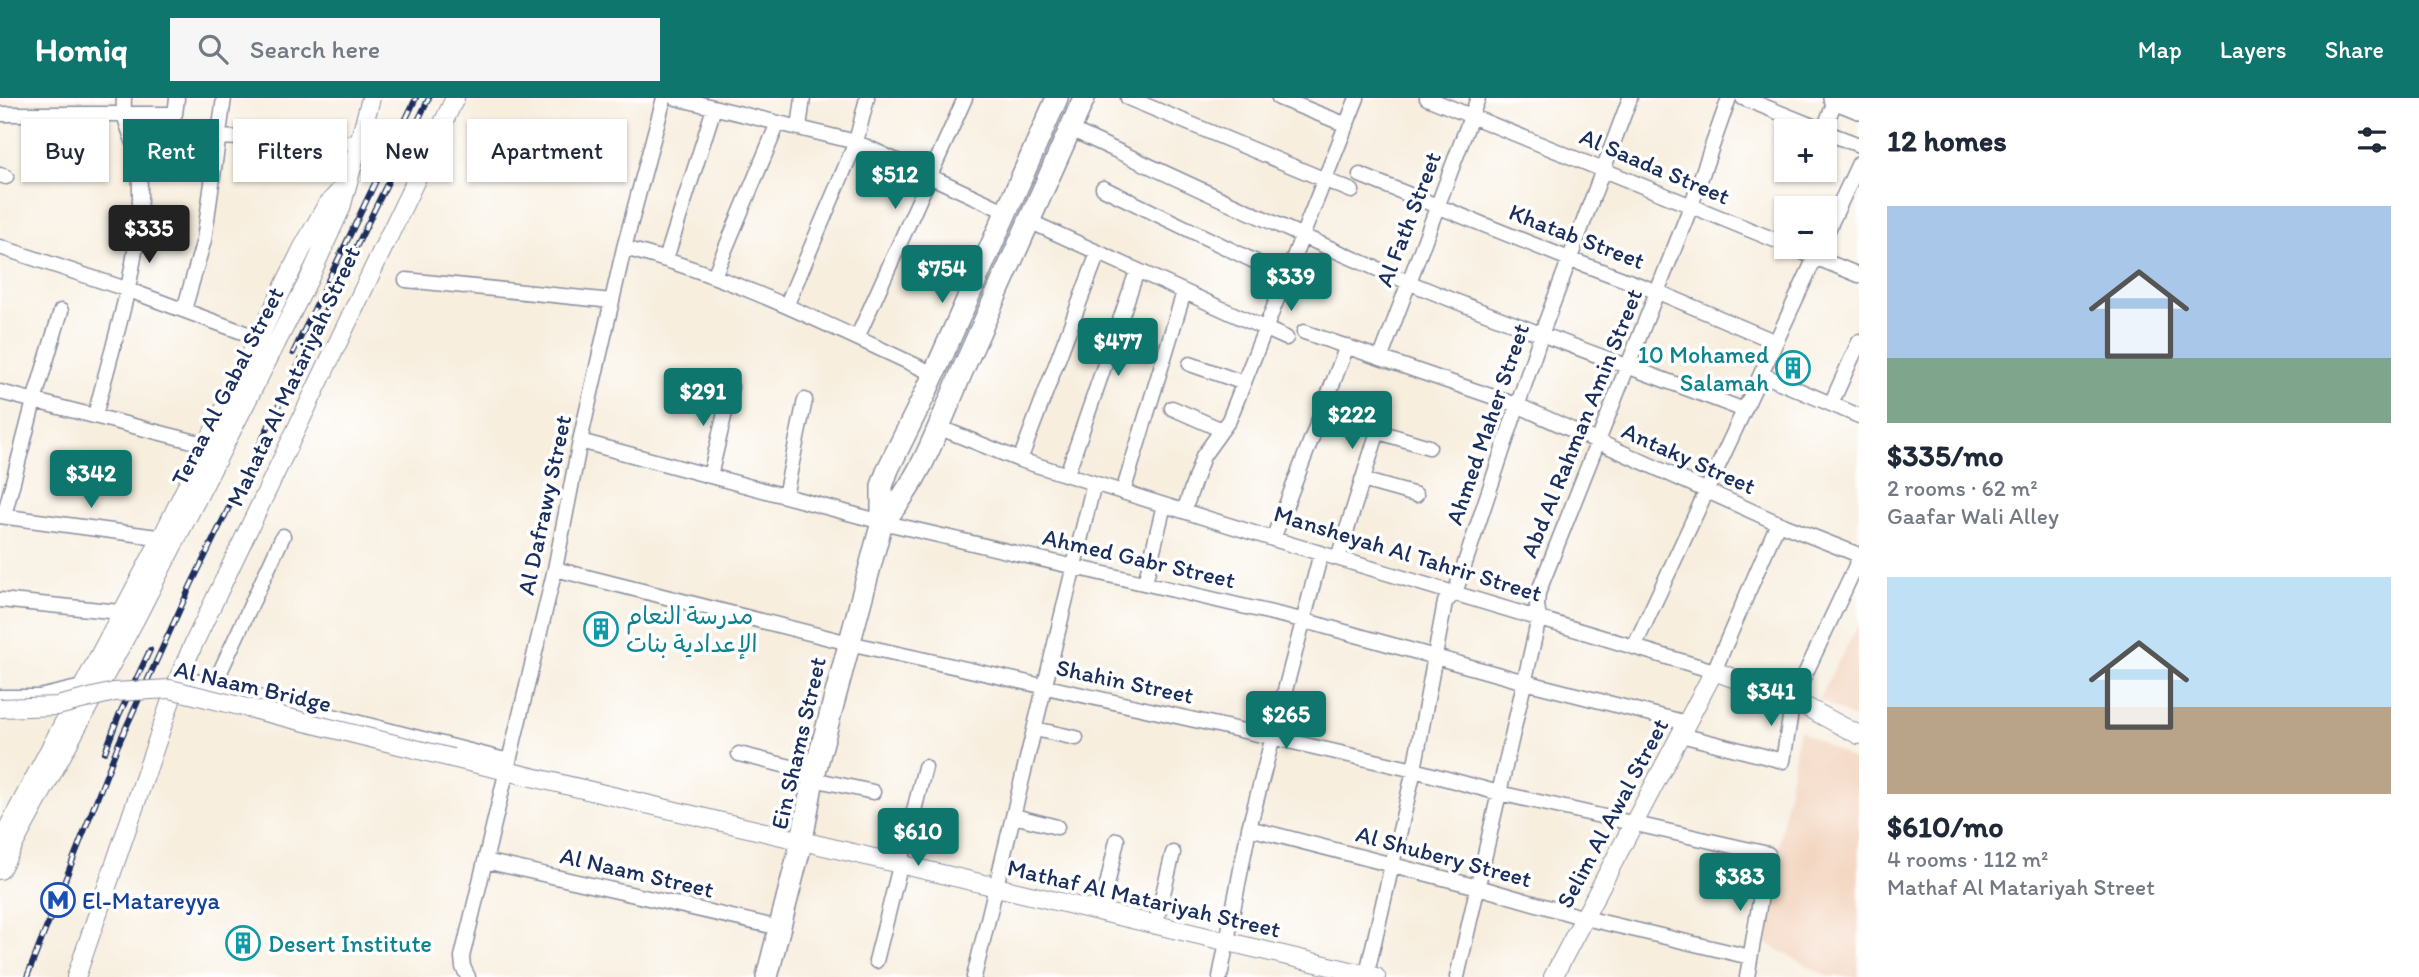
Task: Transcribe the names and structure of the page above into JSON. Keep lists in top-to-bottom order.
{
  "streets": {
    "main road": ["Ein Shams Street"],
    "street": [
      "Al Saada Street",
      "Al Fath Street",
      "Khatab Street",
      "Mahata Al Matariyah Street",
      "Teraa Al Gabal Street",
      "Abd Al Rahman Amin Street",
      "Ahmed Maher Street",
      "Antaky Street",
      "Al Dafrawy Street",
      "Mansheyah Al Tahrir Street",
      "Ahmed Gabr Street",
      "Shahin Street",
      "Al Naam Bridge",
      "Selim Al Awal Street",
      "Al Shubery Street",
      "Al Naam Street",
      "Mathaf Al Matariyah Street"
    ]
  },
  "crossings": [
    ["Al Saada Street", "Al Fath Street"],
    ["Al Saada Street", "Abd Al Rahman Amin Street"],
    ["Al Saada Street", "Ahmed Maher Street"],
    ["Al Fath Street", "Khatab Street"],
    ["Al Fath Street", "Antaky Street"],
    ["Khatab Street", "Abd Al Rahman Amin Street"],
    ["Khatab Street", "Ahmed Maher Street"],
    ["Mahata Al Matariyah Street", "Mathaf Al Matariyah Street"],
    ["Abd Al Rahman Amin Street", "Antaky Street"],
    ["Abd Al Rahman Amin Street", "Mansheyah Al Tahrir Street"],
    ["Abd Al Rahman Amin Street", "Ahmed Gabr Street"],
    ["Abd Al Rahman Amin Street", "Shahin Street"],
    ["Abd Al Rahman Amin Street", "Al Shubery Street"],
    ["Ahmed Maher Street", "Antaky Street"],
    ["Ahmed Maher Street", "Mansheyah Al Tahrir Street"],
    ["Ahmed Maher Street", "Ahmed Gabr Street"],
    ["Ahmed Maher Street", "Shahin Street"],
    ["Ahmed Maher Street", "Al Shubery Street"],
    ["Ahmed Maher Street", "Mathaf Al Matariyah Street"],
    ["Al Dafrawy Street", "Ahmed Gabr Street"],
    ["Al Dafrawy Street", "Shahin Street"],
    ["Al Dafrawy Street", "Al Naam Street"],
    ["Al Dafrawy Street", "Mathaf Al Matariyah Street"],
    ["Mansheyah Al Tahrir Street", "Ahmed Gabr Street"],
    ["Mansheyah Al Tahrir Street", "Ein Shams Street"],
    ["Mansheyah Al Tahrir Street", "Selim Al Awal Street"],
    ["Ahmed Gabr Street", "Ein Shams Street"],
    ["Ahmed Gabr Street", "Selim Al Awal Street"],
    ["Shahin Street", "Ein Shams Street"],
    ["Shahin Street", "Selim Al Awal Street"],
    ["Shahin Street", "Al Shubery Street"],
    ["Al Naam Bridge", "Mathaf Al Matariyah Street"],
    ["Ein Shams Street", "Al Naam Street"],
    ["Ein Shams Street", "Mathaf Al Matariyah Street"],
    ["Selim Al Awal Street", "Al Shubery Street"]
  ],
  "places": {
    "building": ["10 Mohamed Salamah", "مدرسة النعام الإعدادية بنات", "Desert Institute"],
    "metro station": ["El-Matareyya"]
  },
  "page": {
    "header": "Homiq",
    "search": "Search here",
    "nav": ["Map", "Layers", "Share"],
    "heading": "12 homes",
    "map_buttons": ["+", "−"],
    "chip": [
      "Buy",
      "Rent",
      "Filters",
      "New",
      "Apartment"
    ],
    "price": [
      "$512",
      "$335",
      "$754",
      "$339",
      "$477",
      "$291",
      "$222",
      "$342",
      "$341",
      "$265",
      "$610",
      "$383"
    ],
    "list": [
      {
        "name": "$335/mo",
        "note": "2 rooms · 62 m² · Gaafar Wali Alley"
      },
      {
        "name": "$610/mo",
        "note": "4 rooms · 112 m² · Mathaf Al Matariyah Street"
      }
    ]
  }
}
